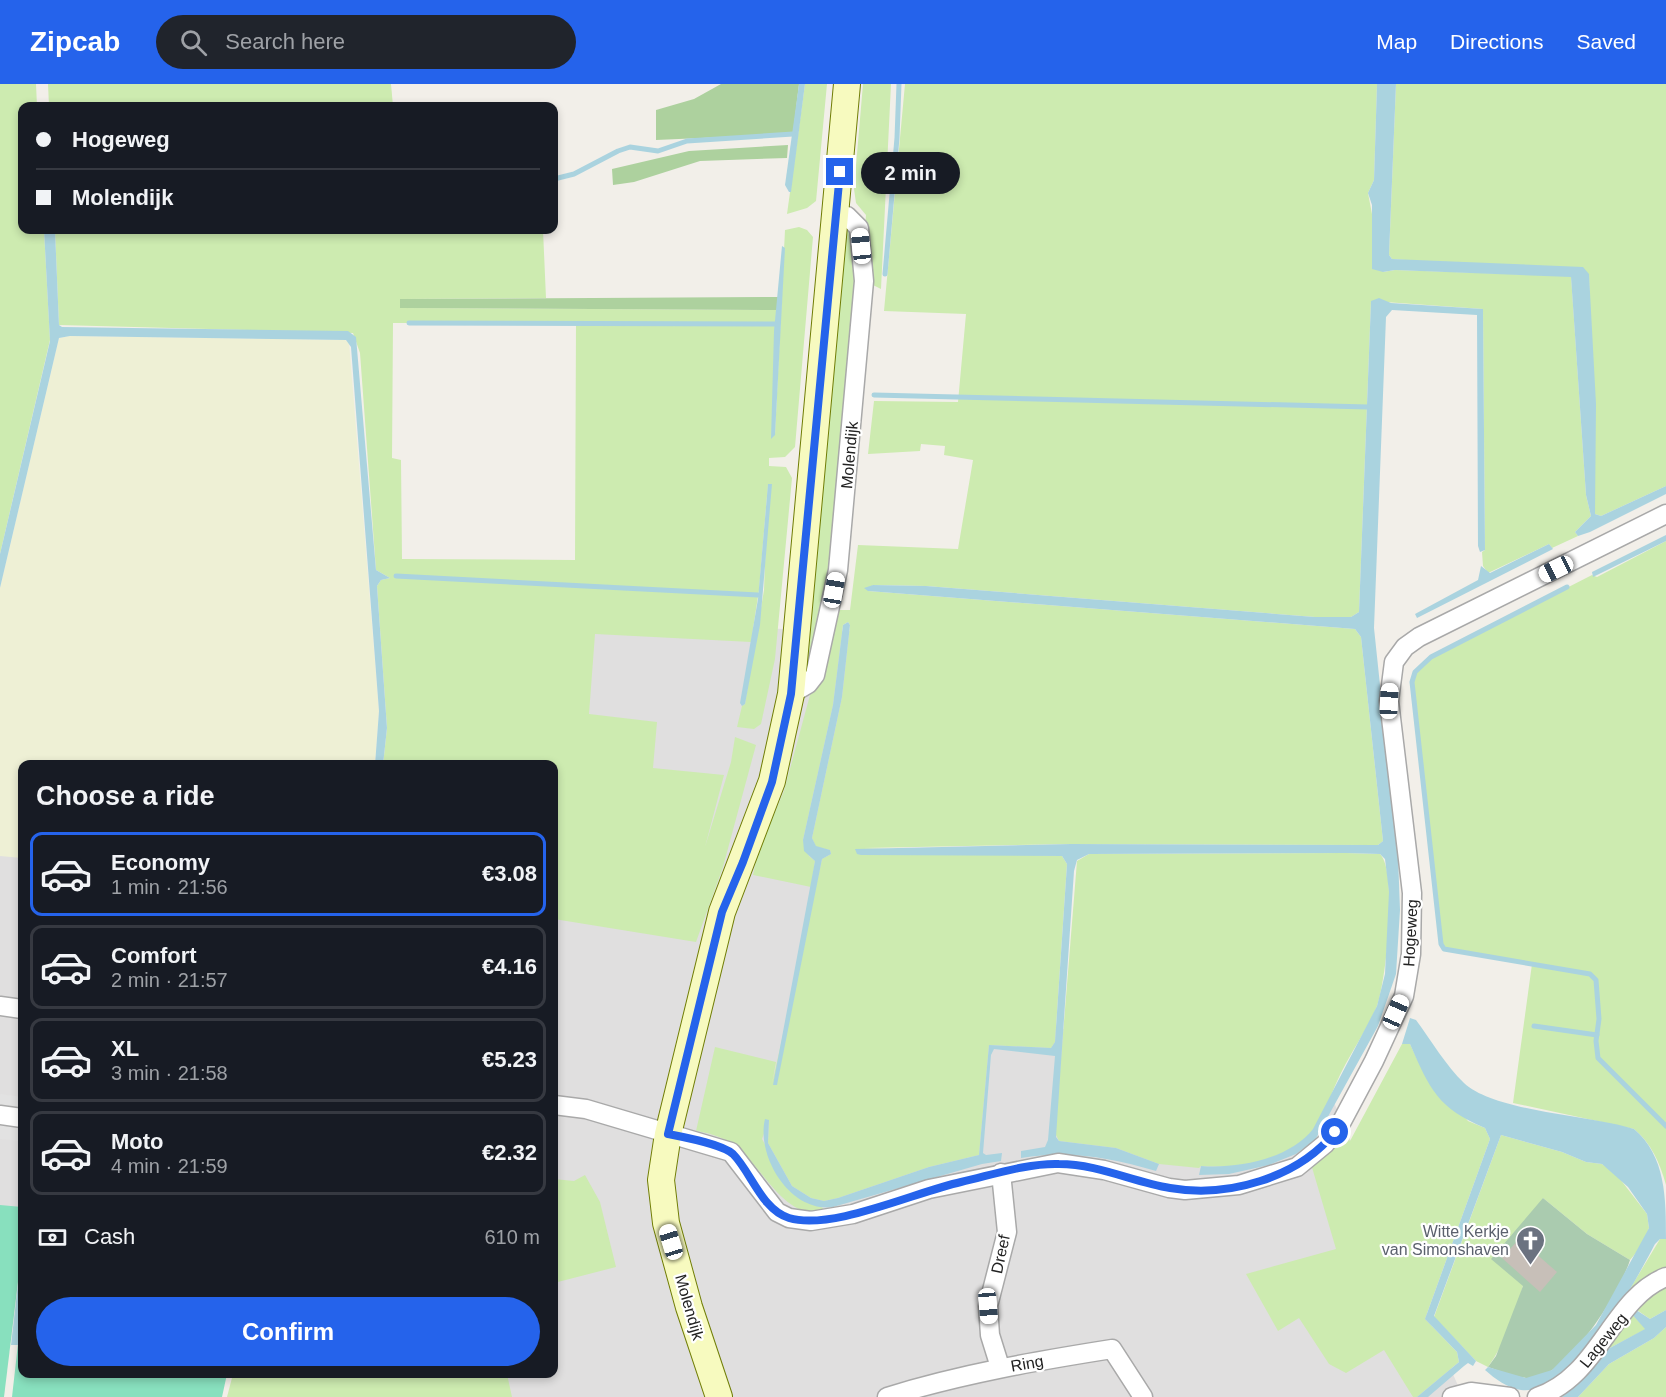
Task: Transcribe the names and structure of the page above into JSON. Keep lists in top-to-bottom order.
{
  "streets": {
    "main road": ["Molendijk"],
    "street": [
      "Hogeweg",
      "Dreef",
      "Lageweg",
      "Ring"
    ]
  },
  "crossings": [
    ["Molendijk", "Hogeweg"],
    ["Hogeweg", "Dreef"],
    ["Dreef", "Ring"]
  ],
  "places": {
    "church": ["Witte Kerkje van Simonshaven"]
  },
  "page": {
    "header": "Zipcab",
    "search": "Search here",
    "nav": ["Map", "Directions", "Saved"],
    "banner": ["Hogeweg", "Molendijk"],
    "bubble": "2 min",
    "heading": "Choose a ride",
    "list": [
      {
        "name": "Economy",
        "note": "1 min · 21:56",
        "value": "€3.08"
      },
      {
        "name": "Comfort",
        "note": "2 min · 21:57",
        "value": "€4.16"
      },
      {
        "name": "XL",
        "note": "3 min · 21:58",
        "value": "€5.23"
      },
      {
        "name": "Moto",
        "note": "4 min · 21:59",
        "value": "€2.32"
      }
    ],
    "pay": ["Cash", "610 m"],
    "buttons": "Confirm"
  }
}
